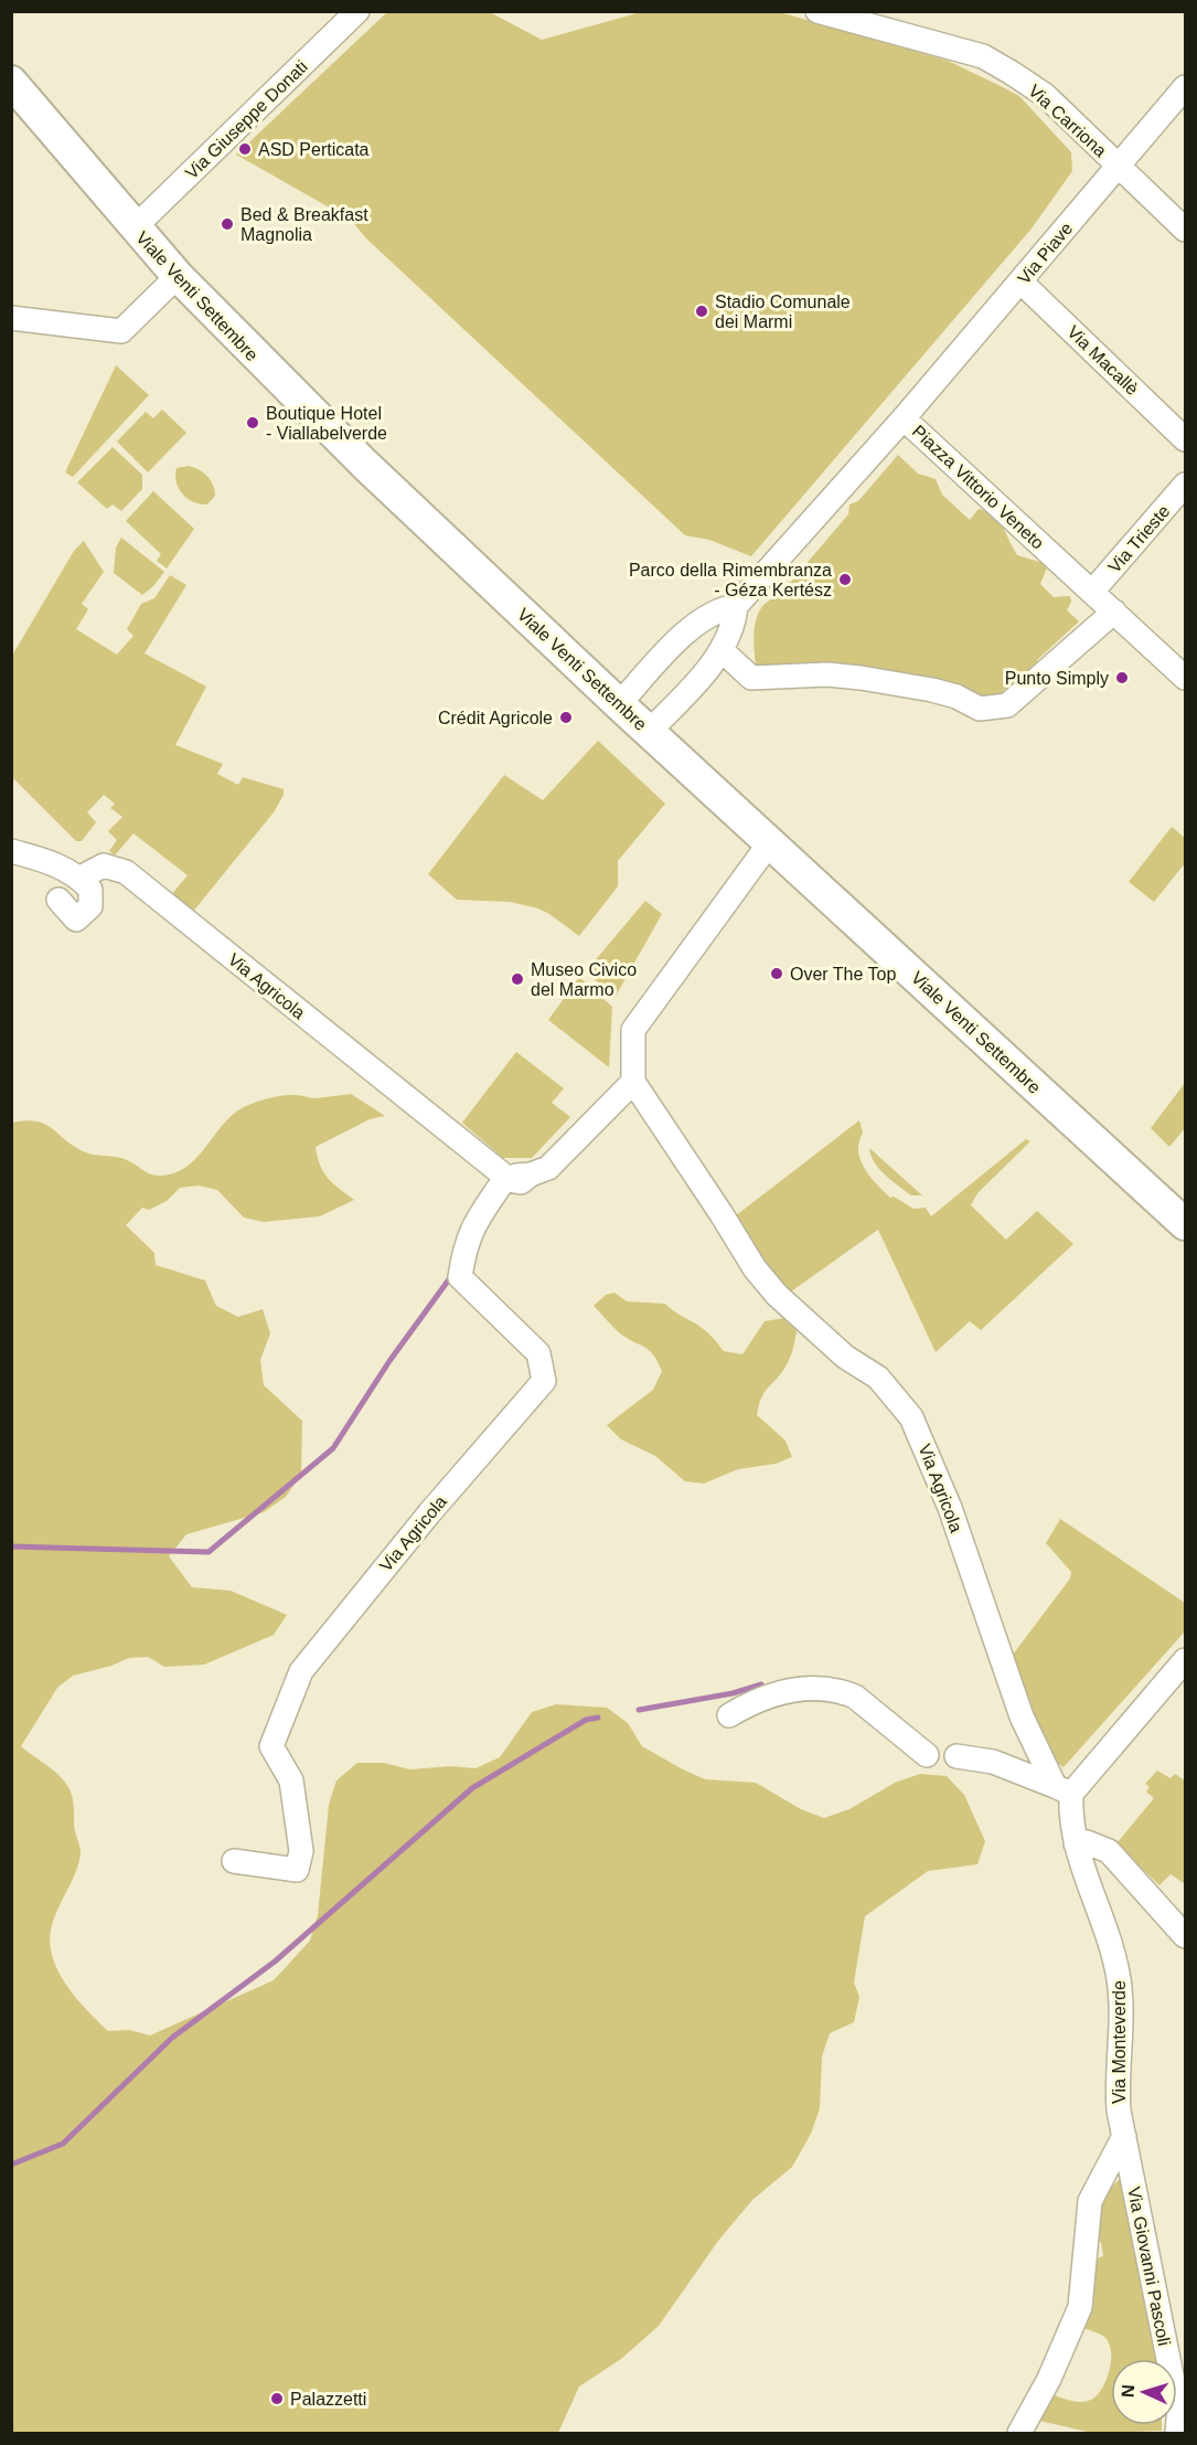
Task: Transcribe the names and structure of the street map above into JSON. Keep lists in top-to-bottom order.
{
  "streets": {
    "main road": ["Viale Venti Settembre"],
    "street": [
      "Via Giuseppe Donati",
      "Via Carriona",
      "Via Piave",
      "Via Macallè",
      "Piazza Vittorio Veneto",
      "Via Trieste",
      "Via Agricola",
      "Via Monteverde",
      "Via Giovanni Pascoli"
    ]
  },
  "crossings": [
    ["Via Giuseppe Donati", "Viale Venti Settembre"],
    ["Via Carriona", "Via Piave"],
    ["Via Piave", "Via Macallè"],
    ["Via Piave", "Piazza Vittorio Veneto"],
    ["Viale Venti Settembre", "Piazza Vittorio Veneto"],
    ["Piazza Vittorio Veneto", "Via Trieste"],
    ["Via Agricola", "Via Monteverde"],
    ["Via Monteverde", "Via Giovanni Pascoli"]
  ],
  "places": [
    "ASD Perticata",
    "Bed & Breakfast Magnolia",
    "Stadio Comunale dei Marmi",
    "Boutique Hotel - Viallabelverde",
    "Parco della Rimembranza - Géza Kertész",
    "Punto Simply",
    "Crédit Agricole",
    "Over The Top",
    "Museo Civico del Marmo",
    "Palazzetti"
  ],
  "north": "left"
}
